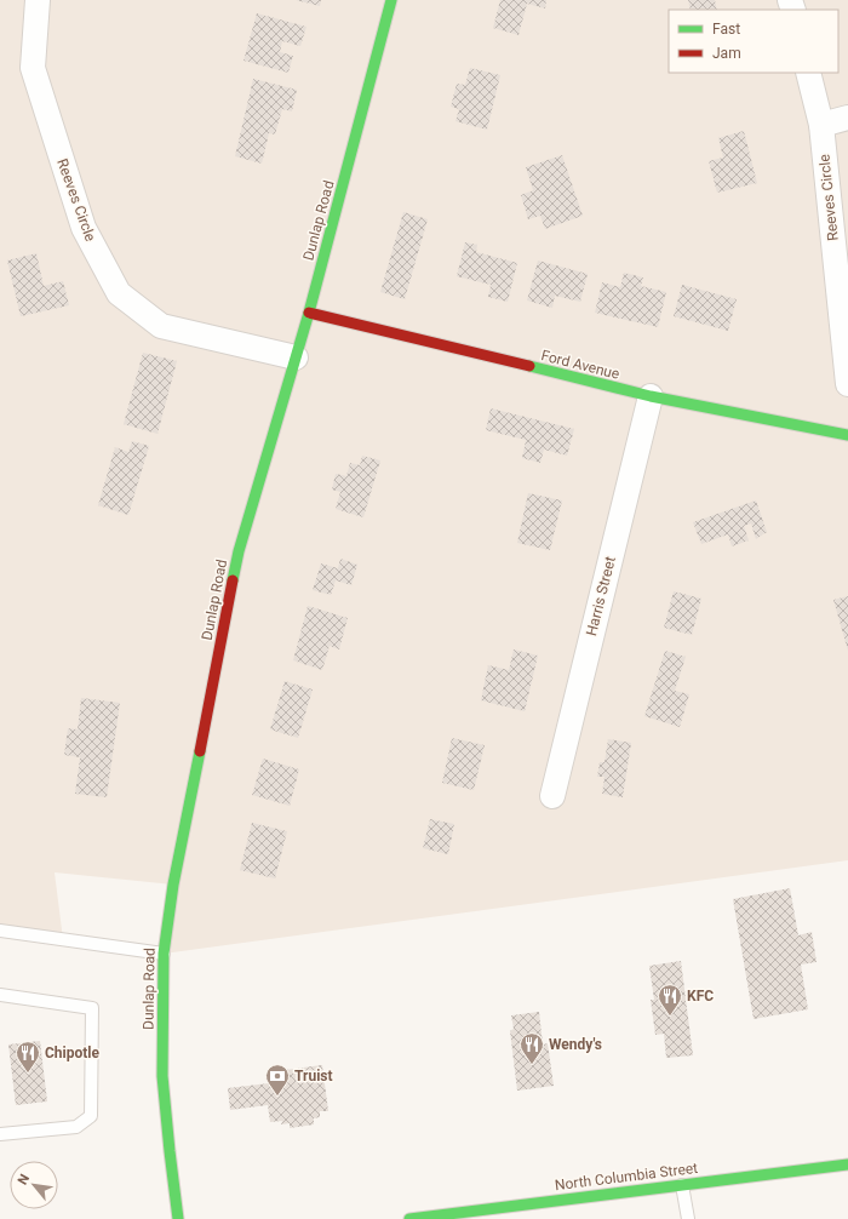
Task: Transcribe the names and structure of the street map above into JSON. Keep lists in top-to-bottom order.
{
  "streets": {
    "main road": ["Dunlap Road", "Ford Avenue", "North Columbia Street"],
    "street": ["Reeves Circle", "Harris Street"]
  },
  "crossings": [
    ["Reeves Circle", "Dunlap Road"],
    ["Dunlap Road", "Ford Avenue"],
    ["Ford Avenue", "Harris Street"]
  ],
  "places": {
    "restaurant": ["KFC", "Wendy's", "Chipotle"],
    "bank": ["Truist"]
  },
  "legend": ["Fast", "Jam"],
  "north": "top left"
}
